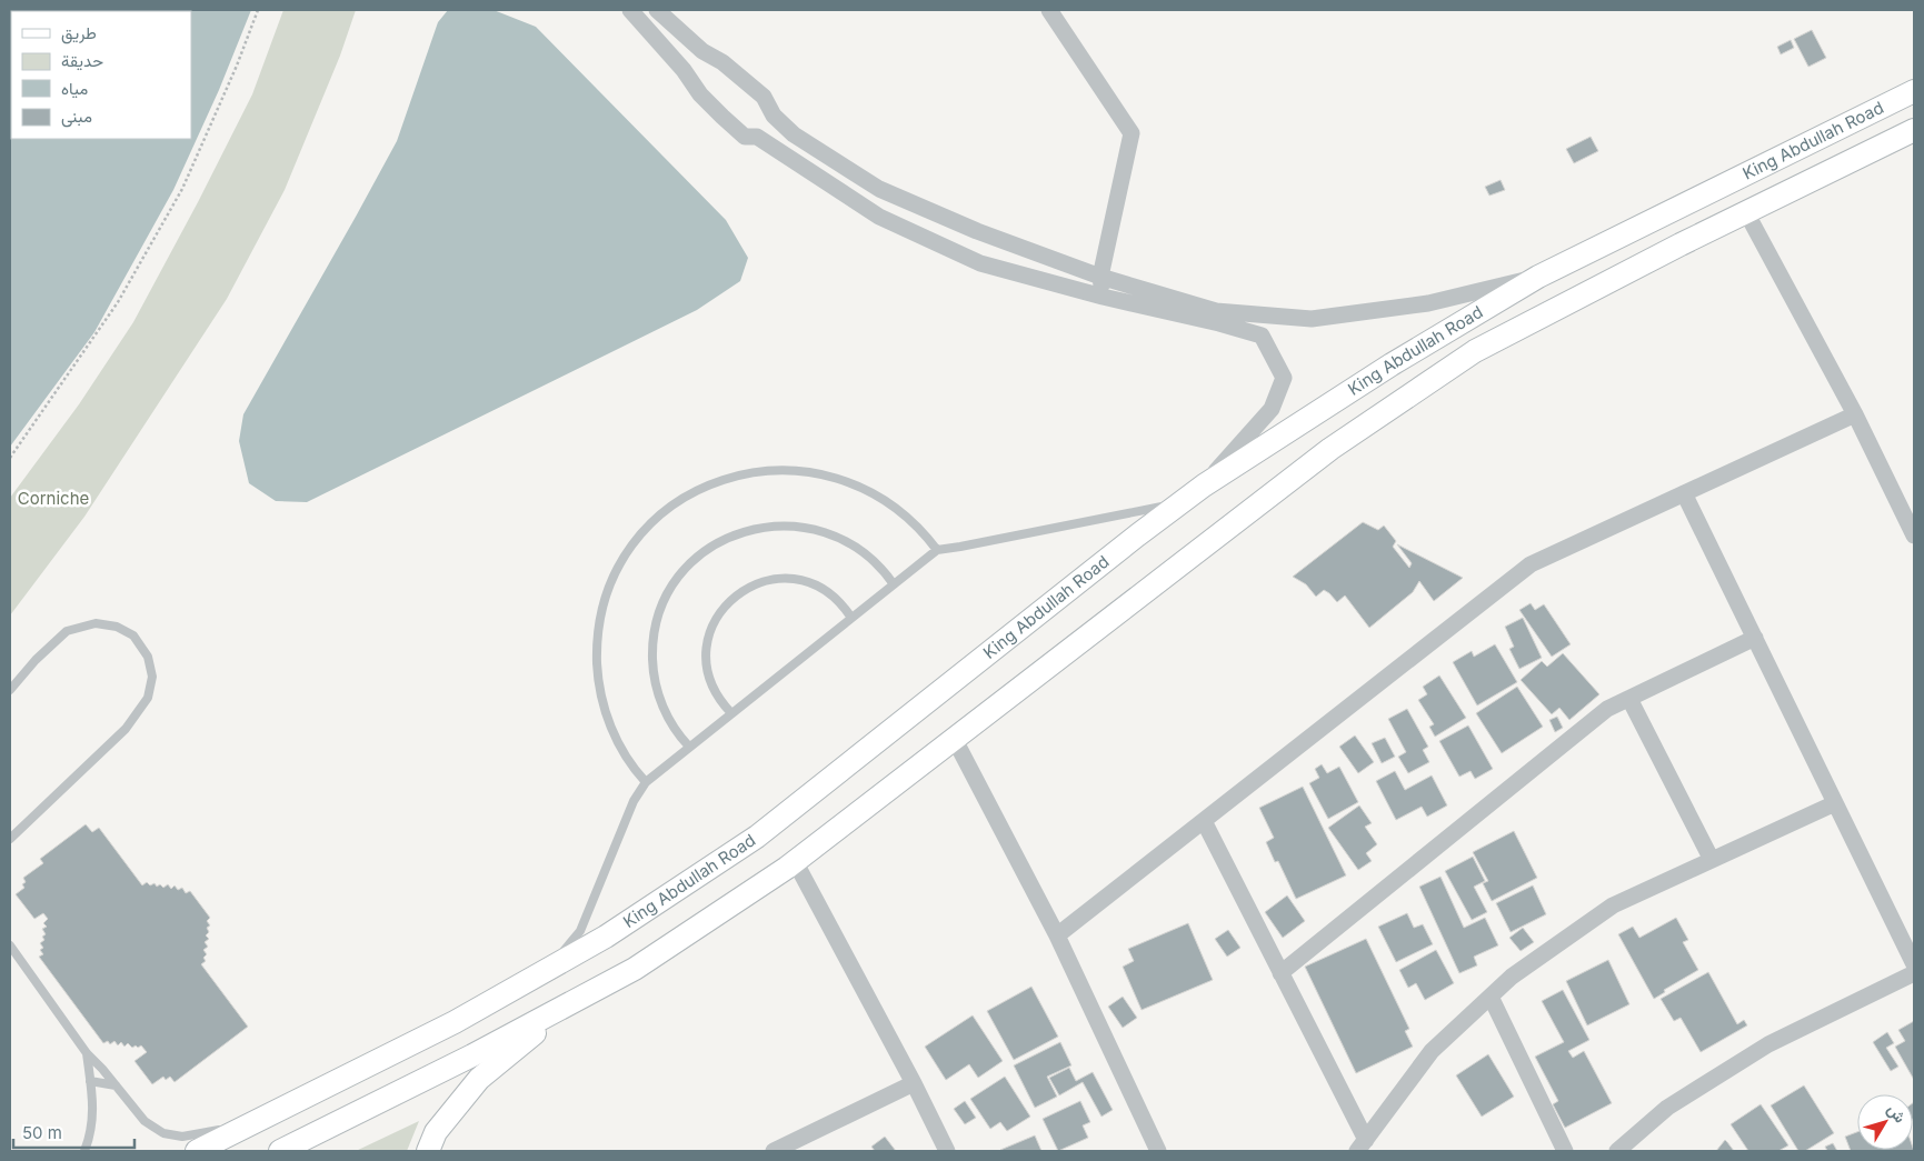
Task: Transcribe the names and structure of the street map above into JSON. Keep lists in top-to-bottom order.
{
  "streets": {
    "street": ["King Abdullah Road"]
  },
  "parks": ["Corniche"],
  "legend": [
    "طريق",
    "حديقة",
    "مياه",
    "مبنى"
  ],
  "scale_bar": "50 m",
  "north": "top right"
}
